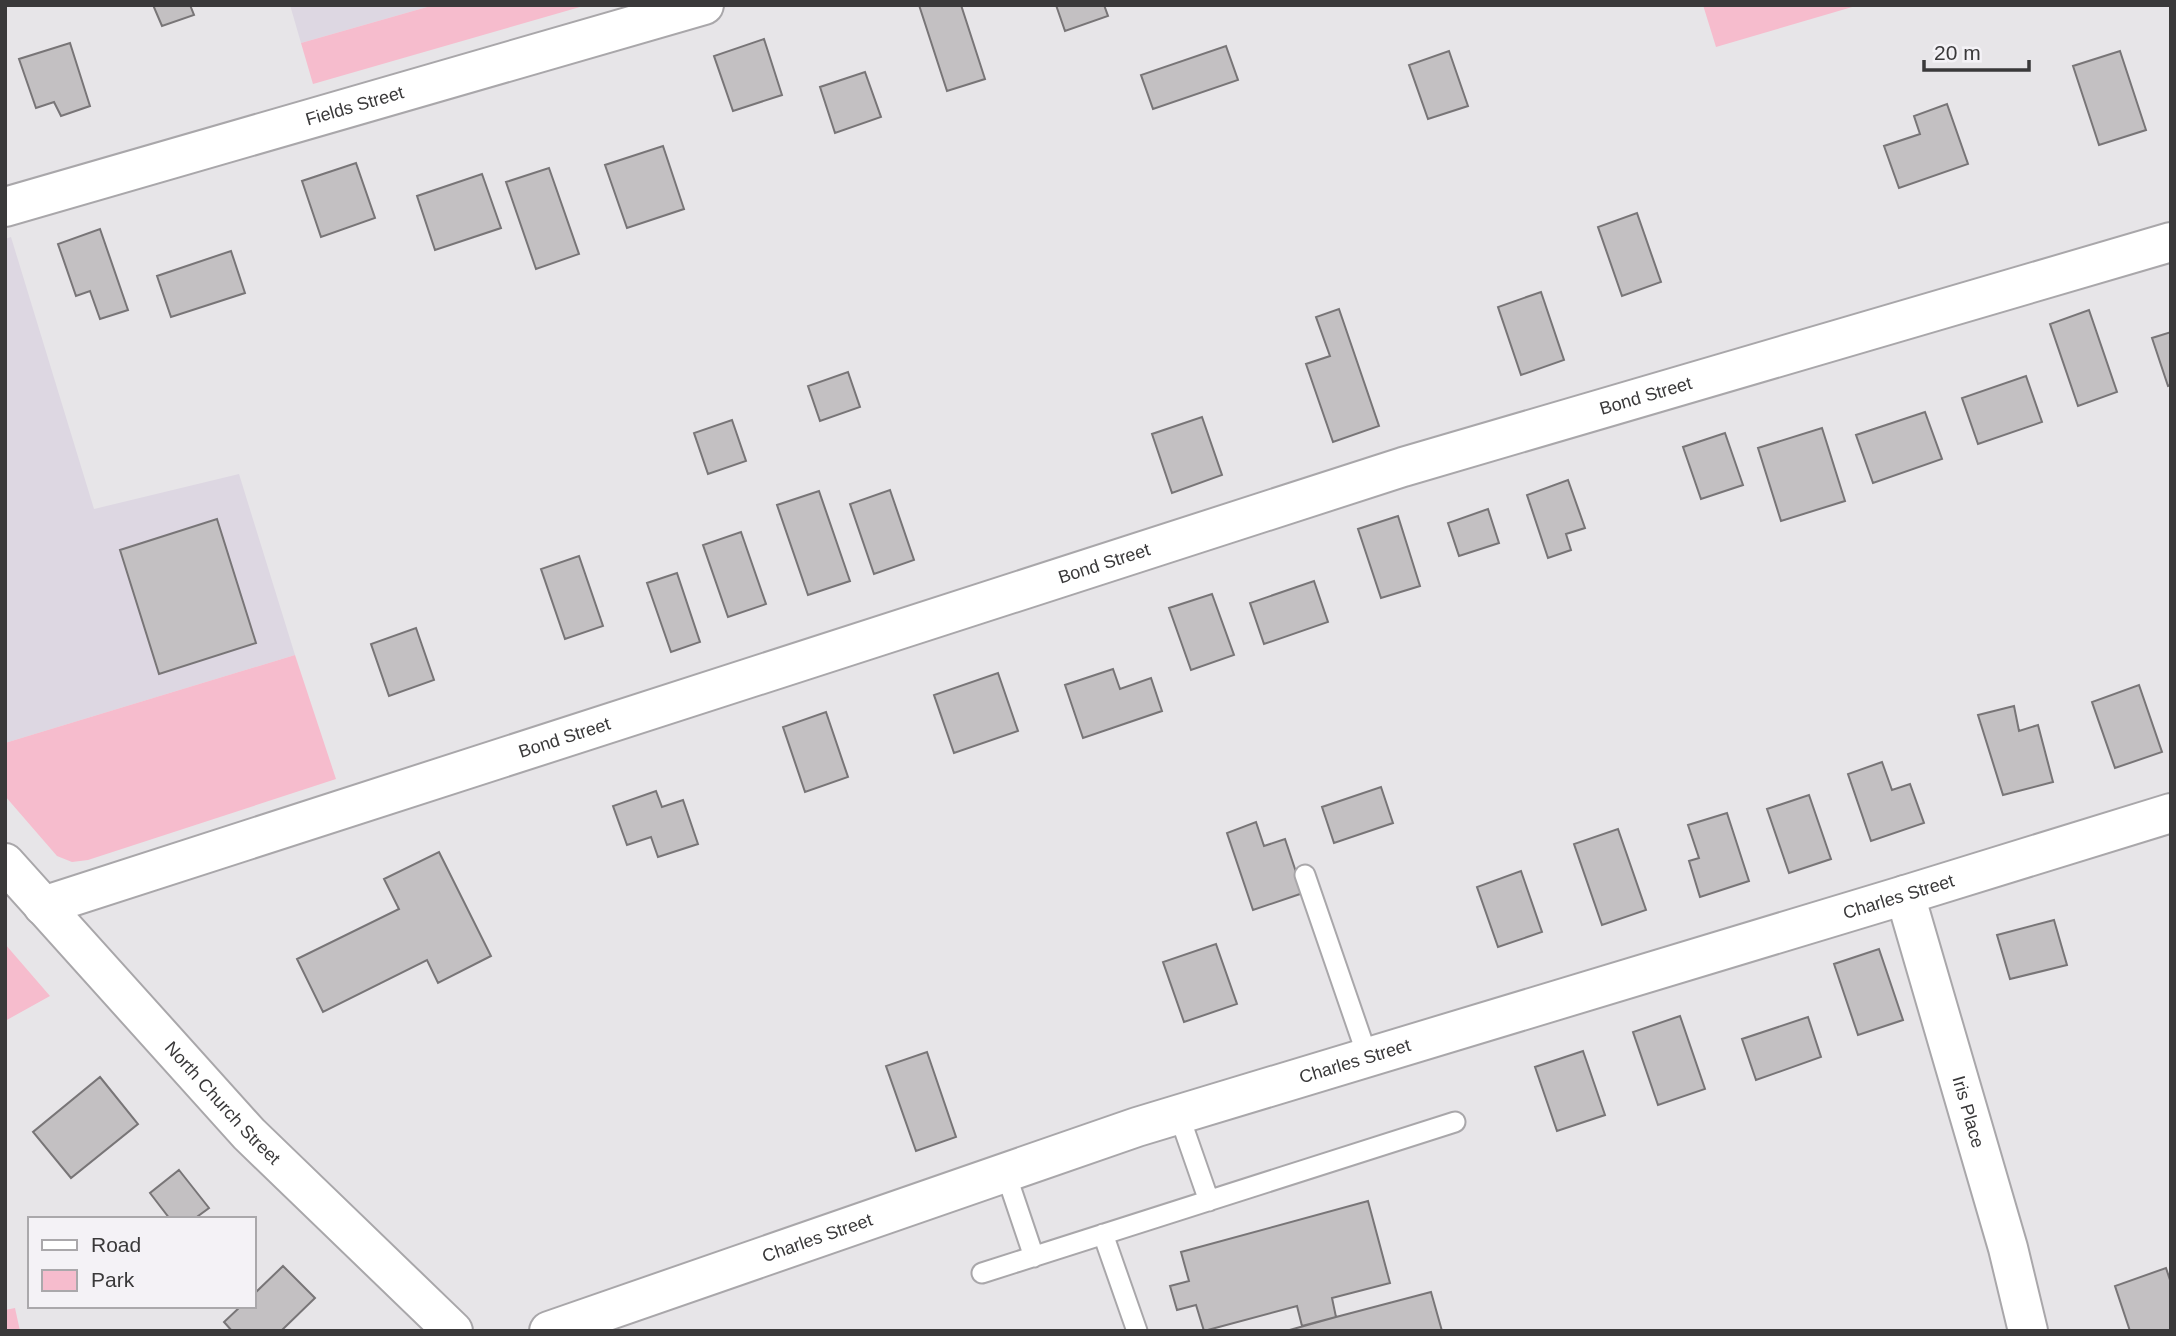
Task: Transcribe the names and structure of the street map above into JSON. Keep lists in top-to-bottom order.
{
  "streets": {
    "street": [
      "Fields Street",
      "Bond Street",
      "Charles Street",
      "North Church Street",
      "Iris Place"
    ]
  },
  "crossings": [
    ["Bond Street", "North Church Street"],
    ["Charles Street", "Iris Place"]
  ],
  "legend": ["Road", "Park"],
  "scale_bar": "20 m"
}
